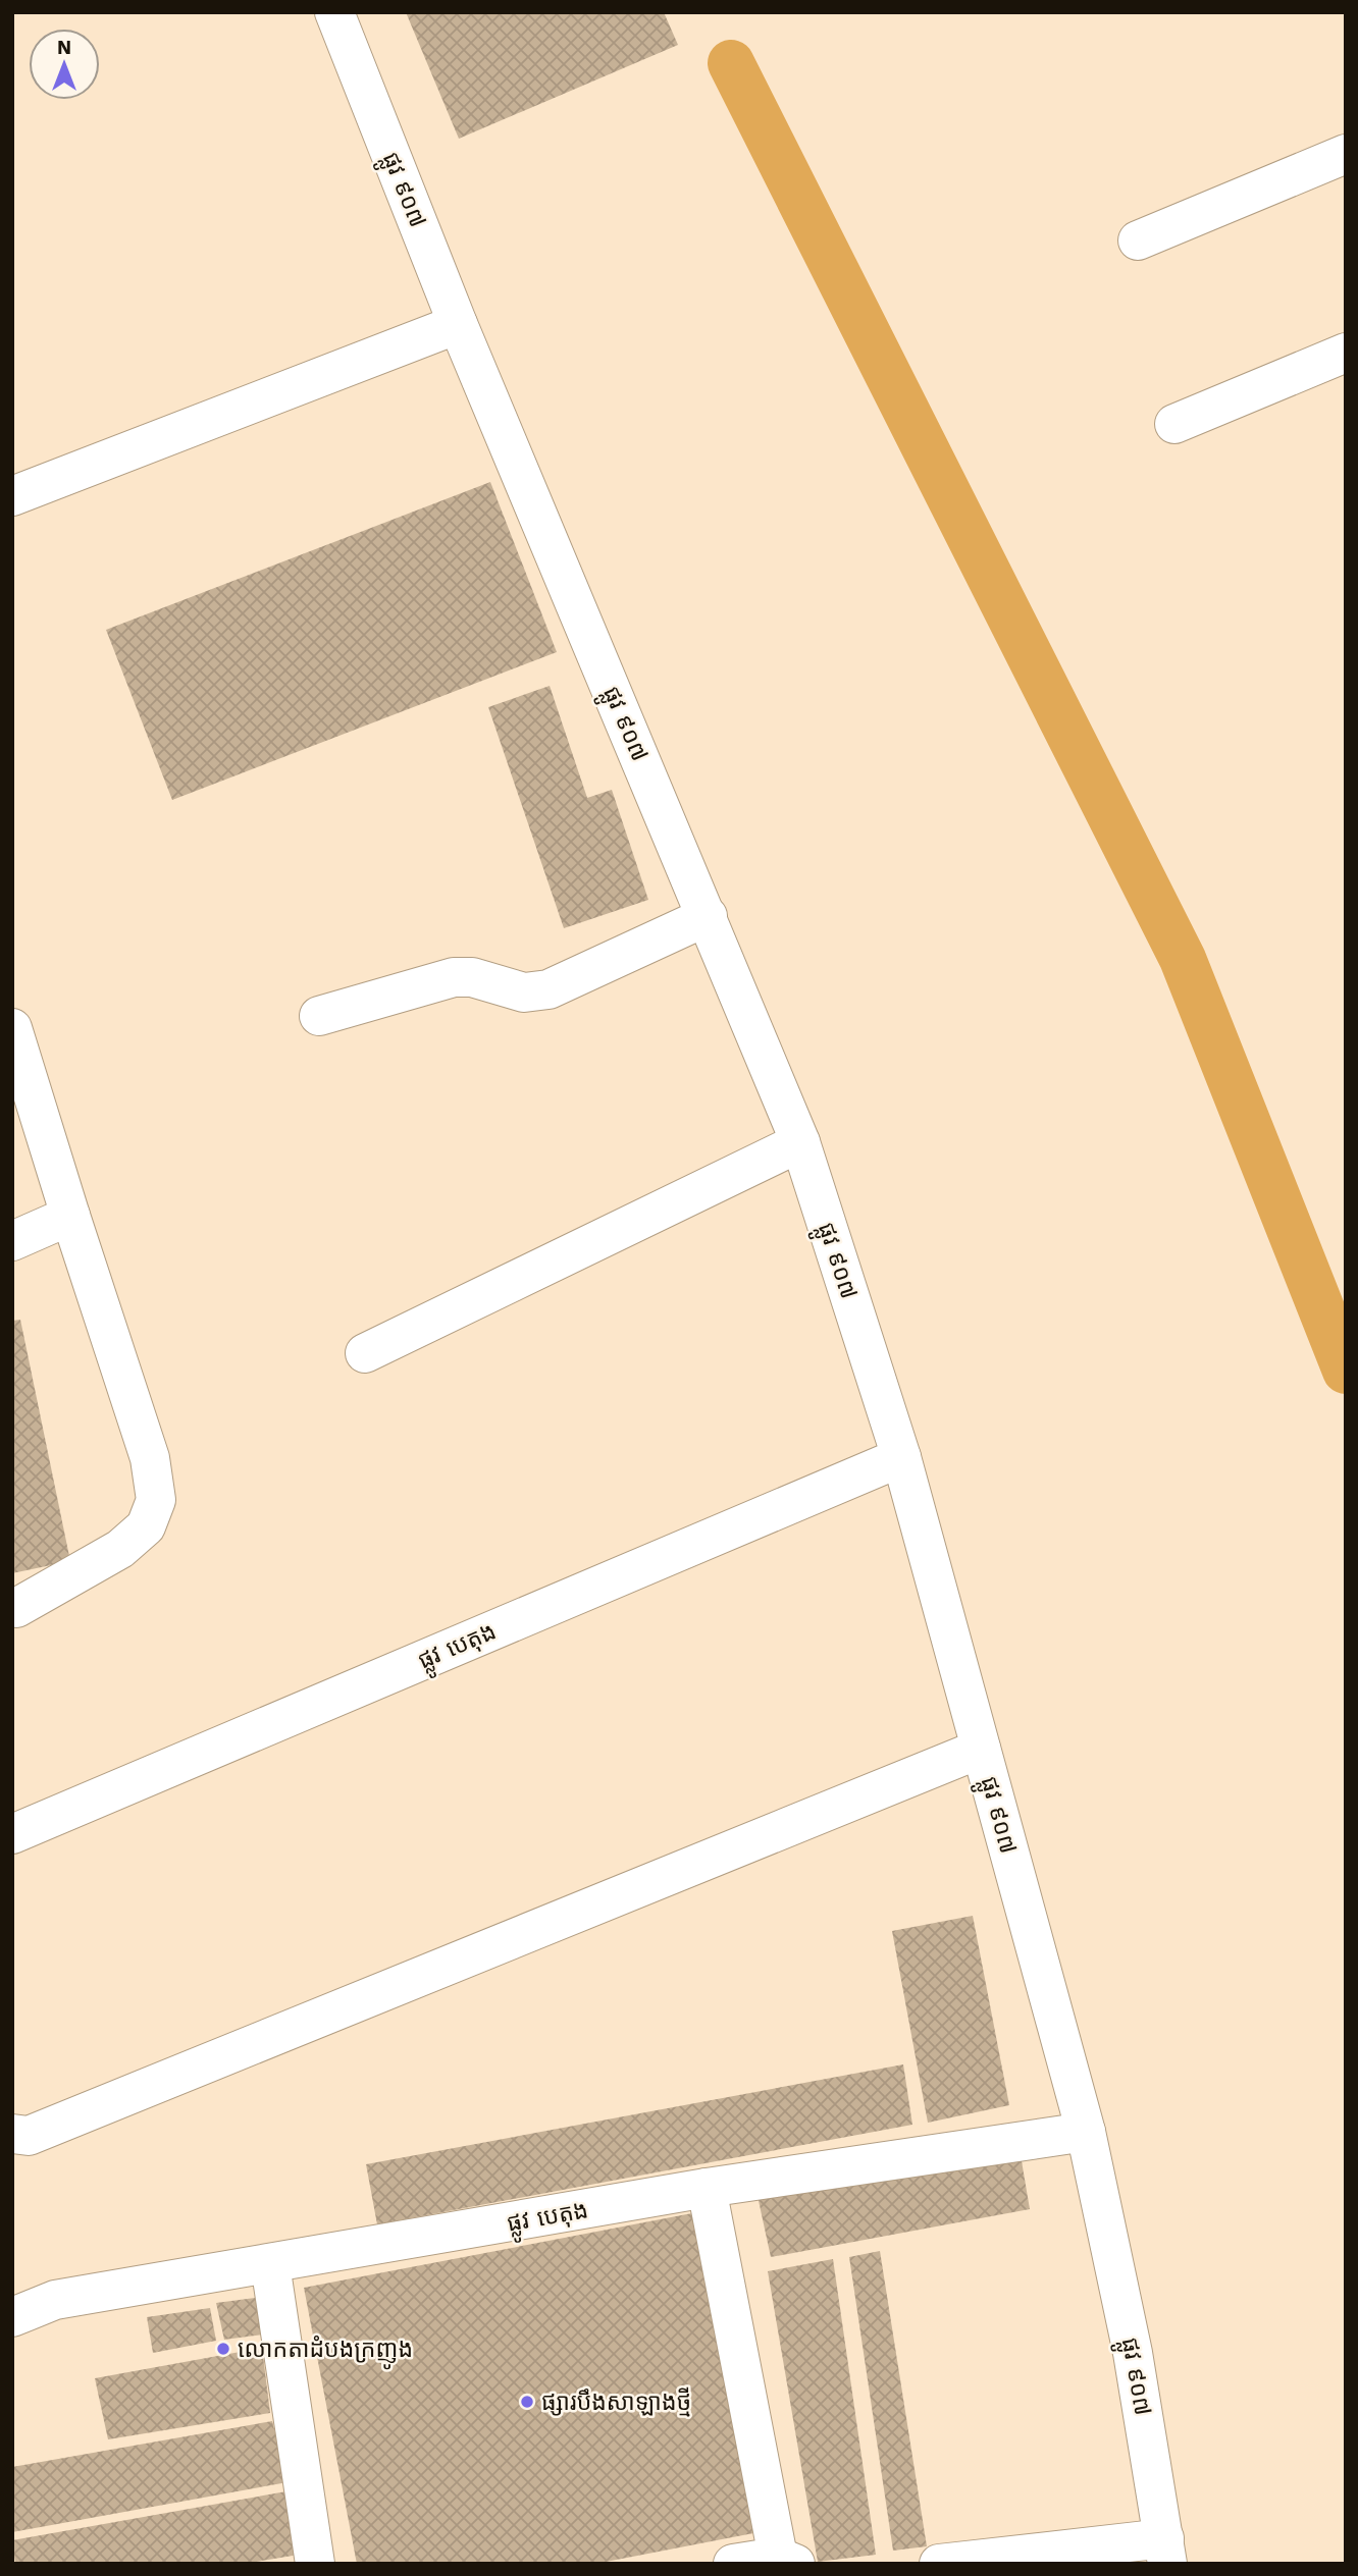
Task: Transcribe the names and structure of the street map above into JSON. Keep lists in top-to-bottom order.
{
  "streets": {
    "street": ["ផ្លូវ ៩០៧", "ផ្លូវ បេតុង"]
  },
  "crossings": [
    ["ផ្លូវ ៩០៧", "ផ្លូវ បេតុង"]
  ],
  "places": ["លោកតាដំបងក្រញូង", "ផ្សារបឹងសាឡាងថ្មី"],
  "north": "top"
}
